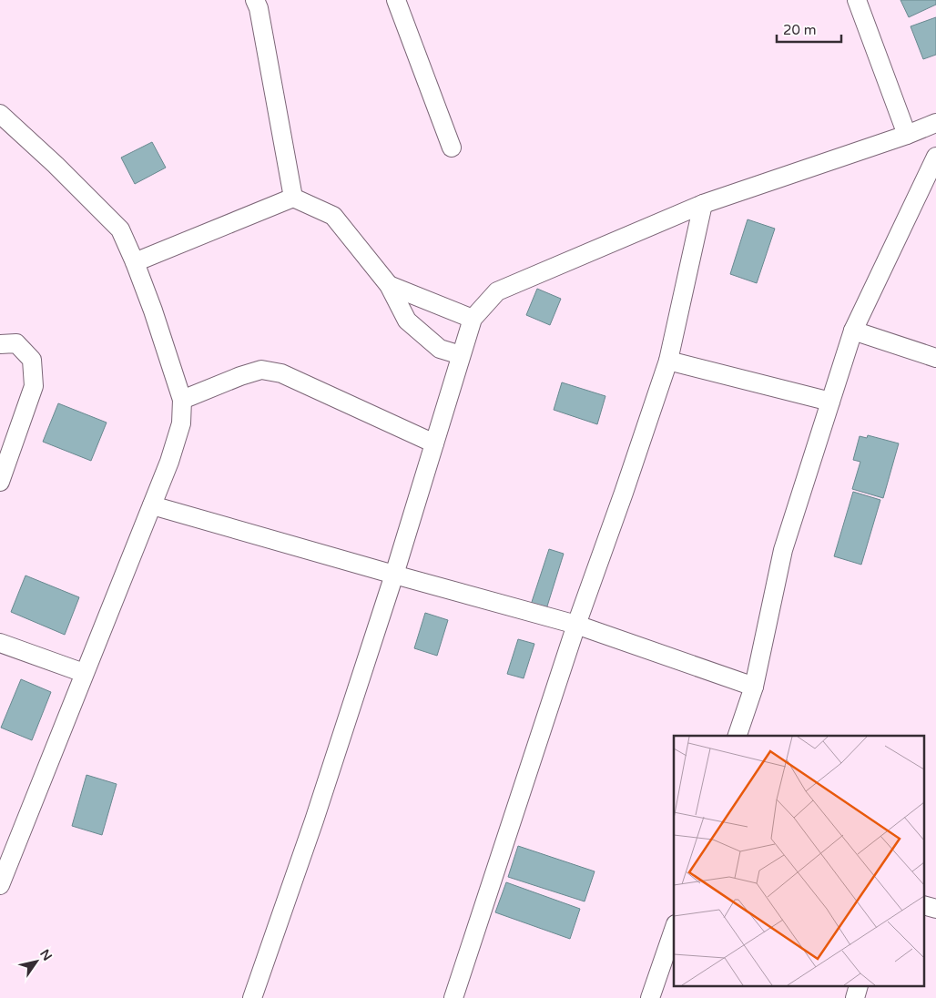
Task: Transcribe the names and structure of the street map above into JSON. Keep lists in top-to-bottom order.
{
  "scale_bar": "20 m",
  "north": "top right"
}
